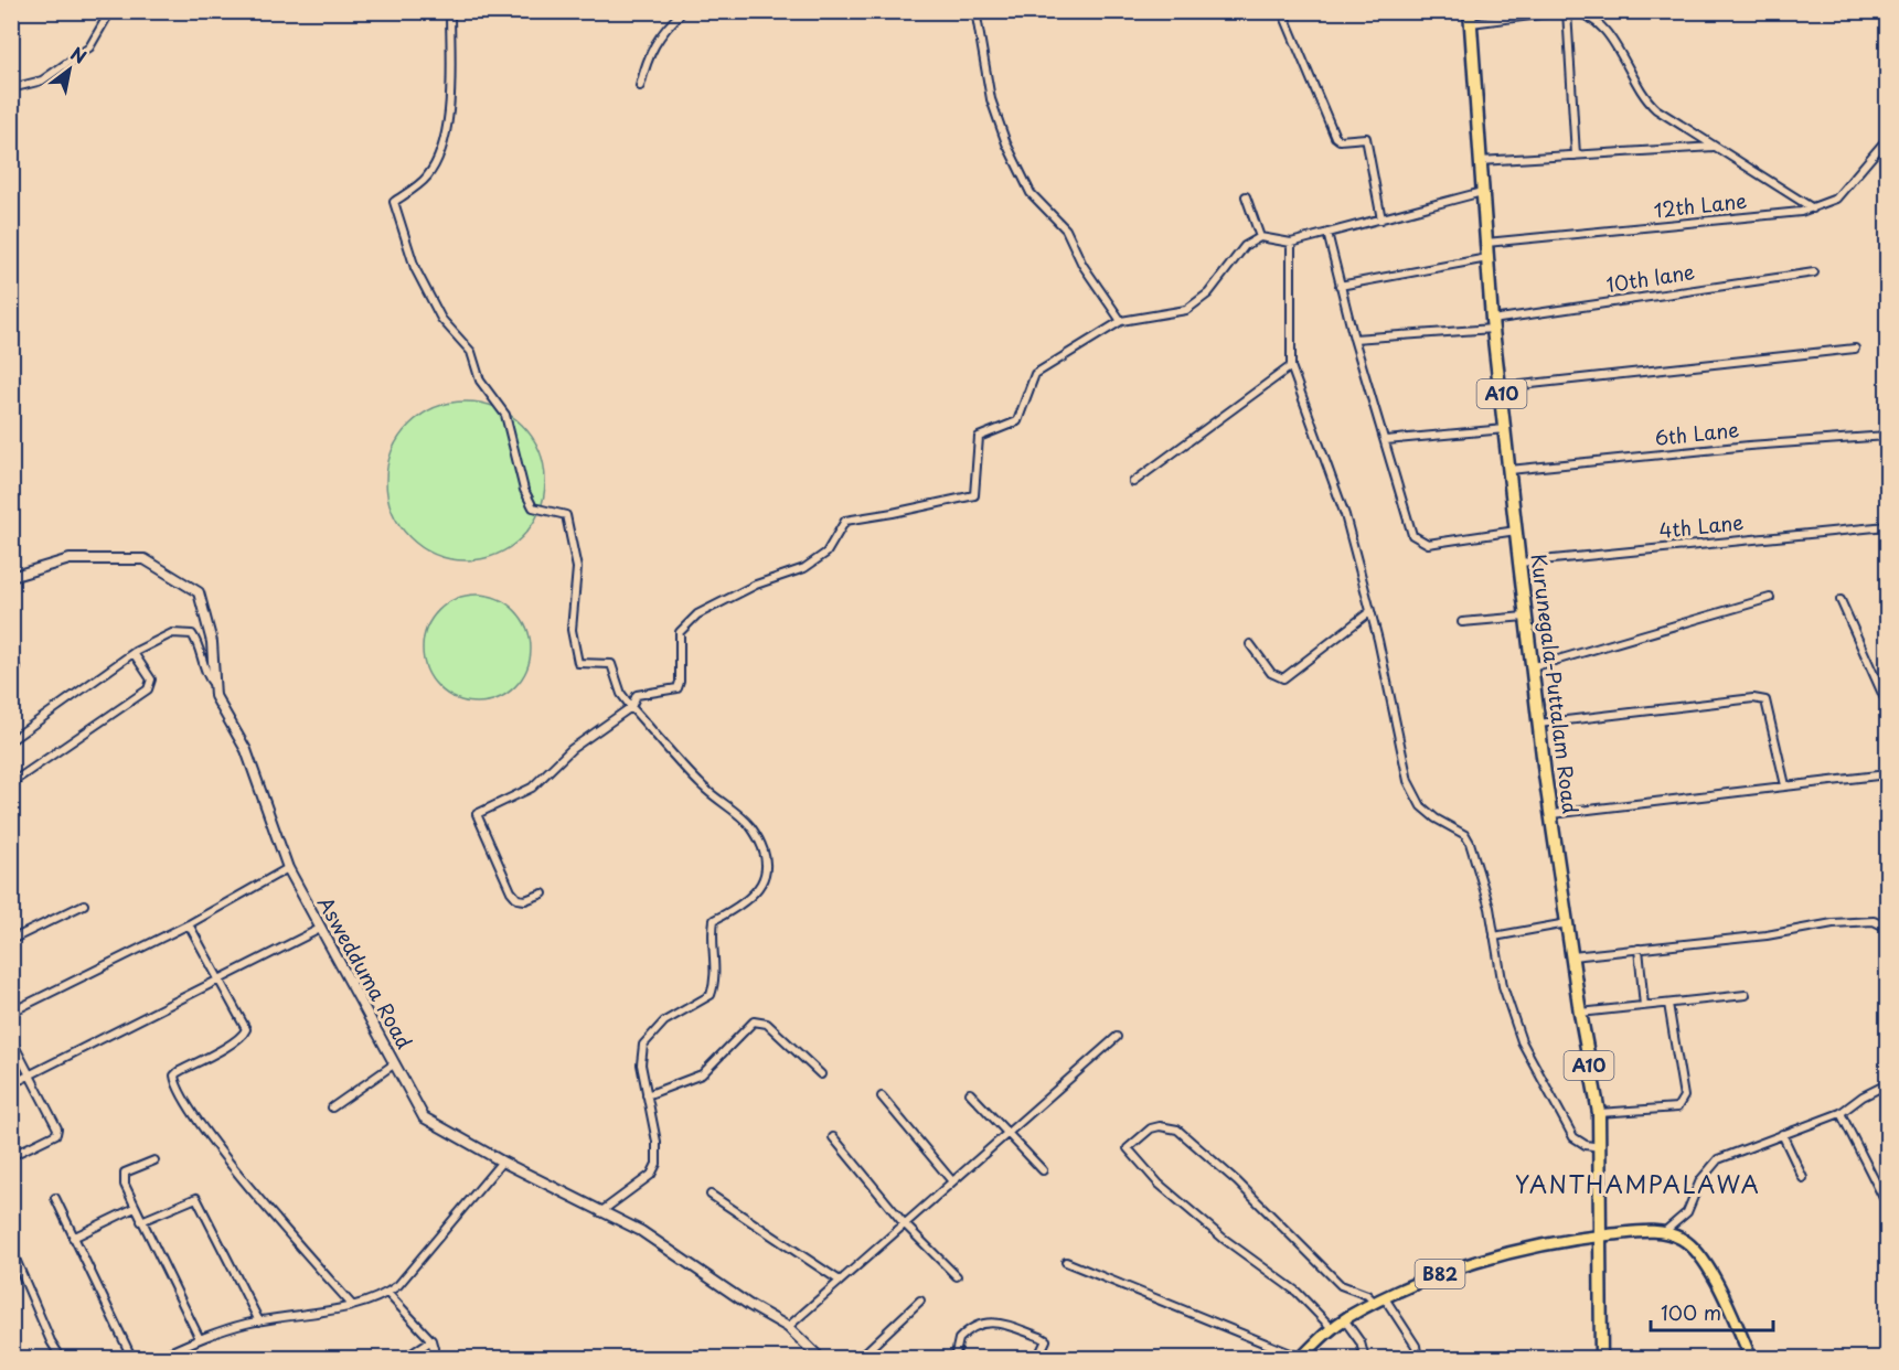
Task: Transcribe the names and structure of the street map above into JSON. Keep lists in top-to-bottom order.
{
  "streets": {
    "highway": ["A10", "Kurunegala-Puttalam Road"],
    "main road": ["B82"],
    "street": [
      "12th Lane",
      "10th lane",
      "6th Lane",
      "4th Lane",
      "Aswedduma Road"
    ]
  },
  "crossings": [
    ["12th Lane", "Kurunegala-Puttalam Road"],
    ["10th lane", "Kurunegala-Puttalam Road"],
    ["6th Lane", "Kurunegala-Puttalam Road"],
    ["4th Lane", "Kurunegala-Puttalam Road"],
    ["Kurunegala-Puttalam Road", "B82"]
  ],
  "districts": ["YANTHAMPALAWA"],
  "scale_bar": "100 m",
  "north": "top right"
}
